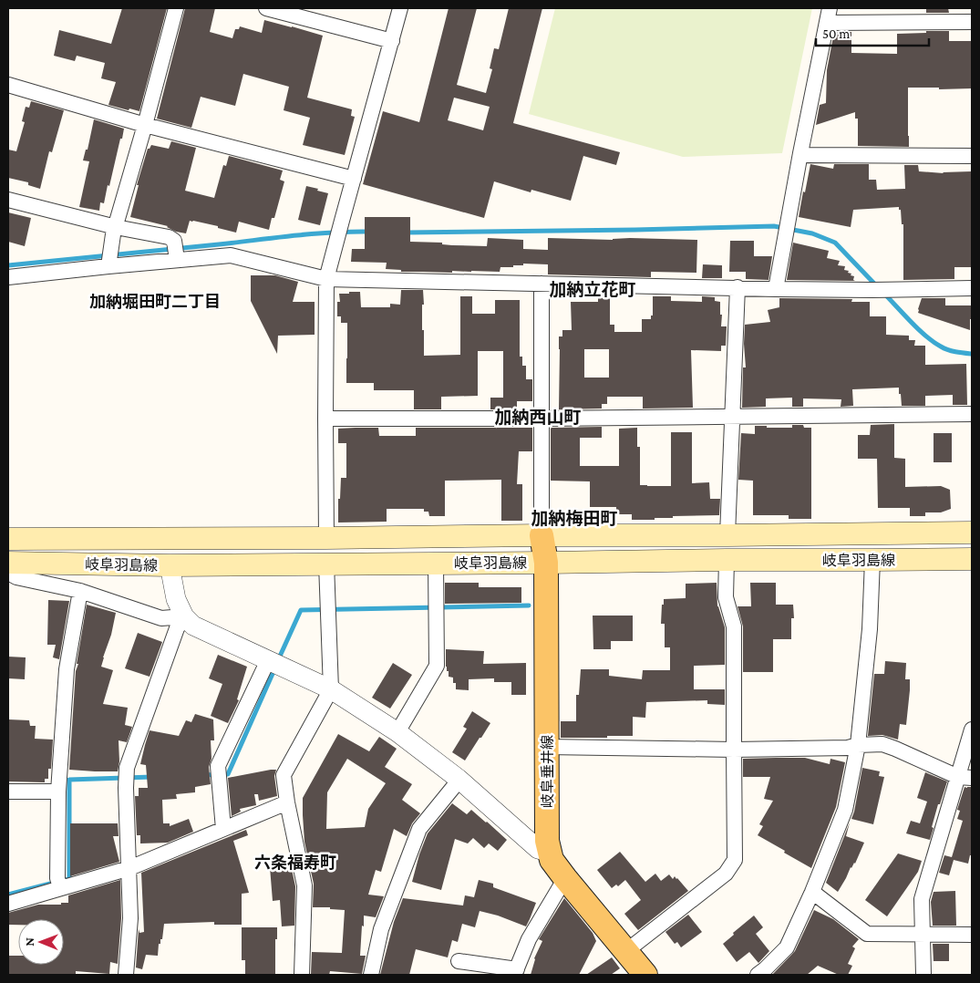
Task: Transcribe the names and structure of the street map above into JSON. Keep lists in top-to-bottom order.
{
  "streets": {
    "main road": ["岐阜羽島線", "岐阜垂井線"]
  },
  "crossings": [
    ["岐阜羽島線", "岐阜垂井線"]
  ],
  "districts": [
    "加納立花町",
    "加納堀田町二丁目",
    "加納西山町",
    "加納梅田町",
    "六条福寿町"
  ],
  "scale_bar": "50 m",
  "north": "left"
}
